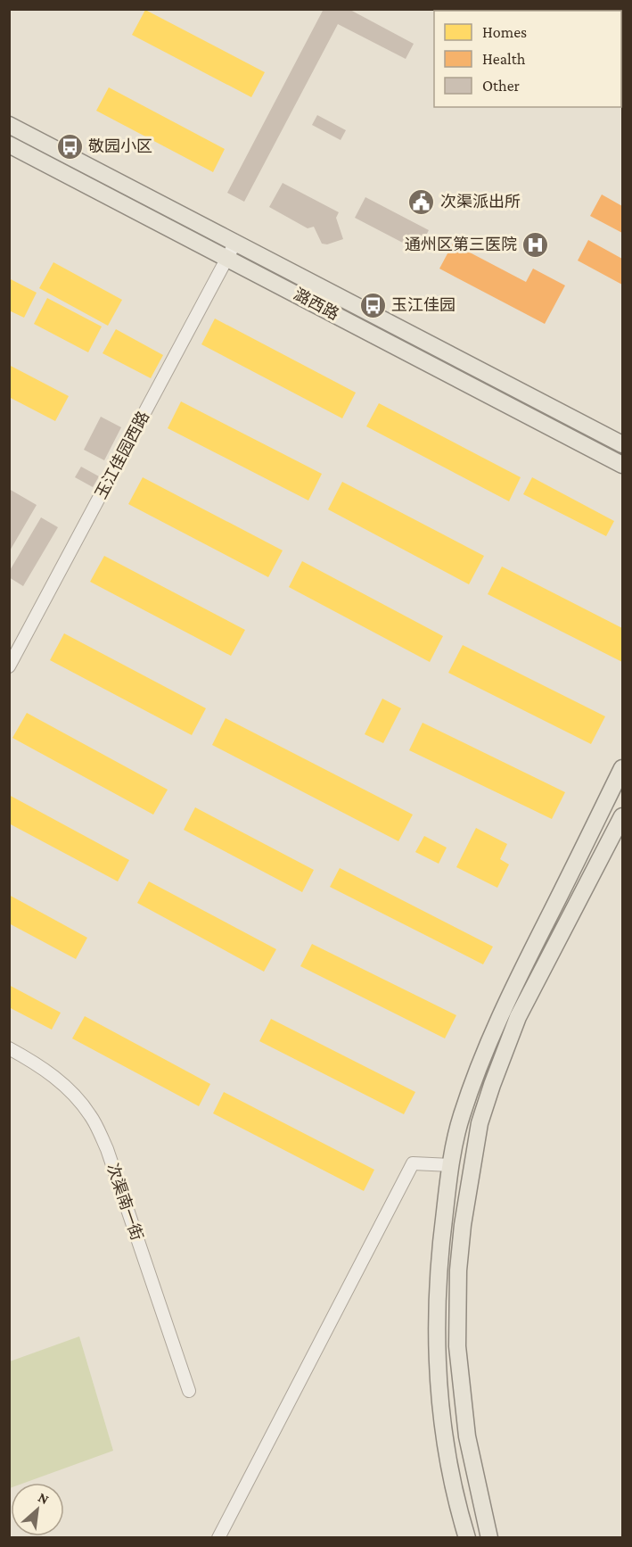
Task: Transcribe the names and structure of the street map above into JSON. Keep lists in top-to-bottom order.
{
  "streets": {
    "main road": ["潞西路"],
    "street": ["玉江佳园西路", "次渠南一街"]
  },
  "crossings": [
    ["潞西路", "玉江佳园西路"]
  ],
  "places": {
    "bus stop": ["敬园小区", "玉江佳园"],
    "public building": ["次渠派出所"],
    "hospital": ["通州区第三医院"]
  },
  "legend": ["Homes", "Health", "Other"],
  "north": "top right"
}
